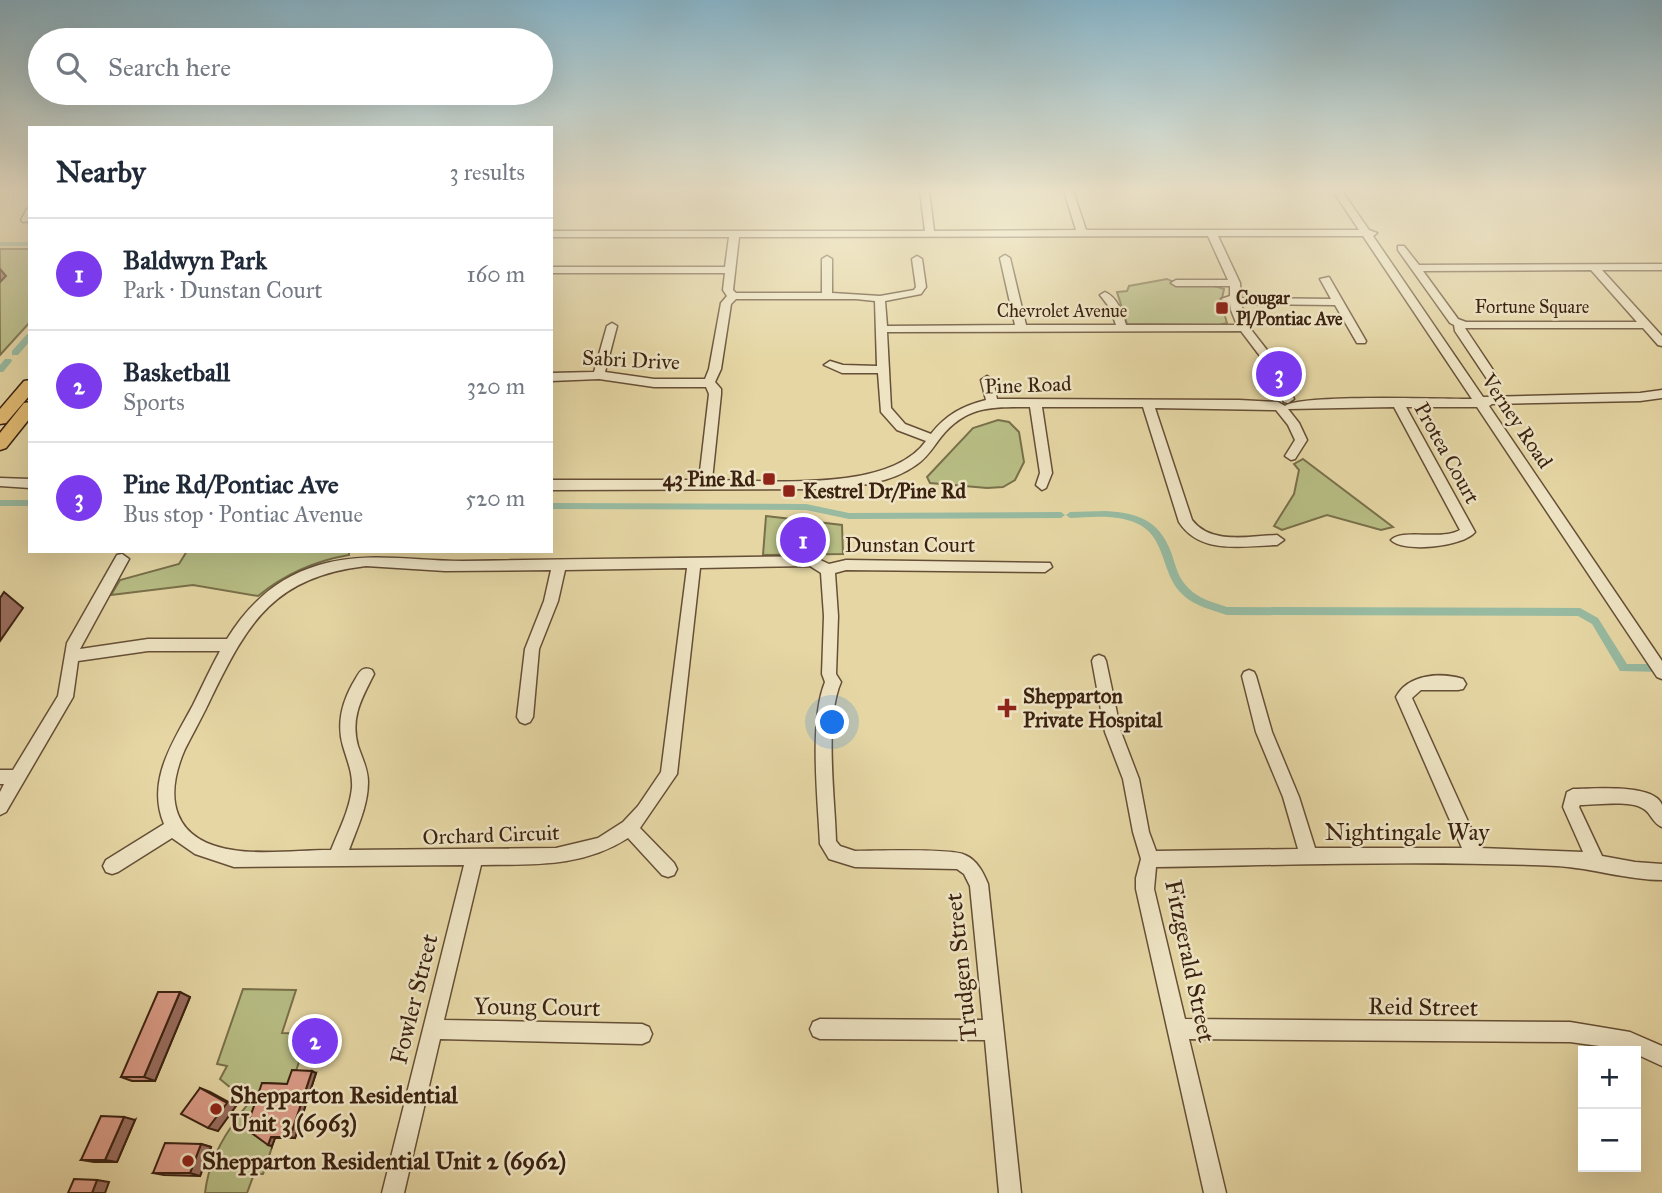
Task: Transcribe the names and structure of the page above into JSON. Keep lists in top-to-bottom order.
{
  "streets": {
    "street": [
      "Fortune Square",
      "Chevrolet Avenue",
      "Sabri Drive",
      "Pine Road",
      "Verney Road",
      "Protea Court",
      "Dunstan Court",
      "Nightingale Way",
      "Orchard Circuit",
      "Fitzgerald Street",
      "Trudgen Street",
      "Fowler Street",
      "Young Court",
      "Reid Street"
    ]
  },
  "crossings": [
    ["Pine Road", "Verney Road"],
    ["Pine Road", "Protea Court"],
    ["Dunstan Court", "Orchard Circuit"],
    ["Dunstan Court", "Trudgen Street"],
    ["Nightingale Way", "Fitzgerald Street"],
    ["Orchard Circuit", "Fowler Street"],
    ["Fitzgerald Street", "Reid Street"],
    ["Fowler Street", "Young Court"]
  ],
  "places": {
    "transit": ["Cougar Pl/Pontiac Ave", "43 Pine Rd", "Kestrel Dr/Pine Rd"],
    "health": ["Shepparton Private Hospital"],
    "other": ["Shepparton Residential Unit 3 (6963)", "Shepparton Residential Unit 2 (6962)"]
  },
  "page": {
    "search": "Search here",
    "heading": ["Nearby", "3 results"],
    "list": [
      {
        "mark": "1",
        "name": "Baldwyn Park",
        "note": "Park · Dunstan Court",
        "value": "160 m"
      },
      {
        "mark": "2",
        "name": "Basketball",
        "note": "Sports",
        "value": "320 m"
      },
      {
        "mark": "3",
        "name": "Pine Rd/Pontiac Ave",
        "note": "Bus stop · Pontiac Avenue",
        "value": "520 m"
      }
    ],
    "pins": ["3", "1", "2"],
    "map_buttons": ["+", "−"]
  }
}
